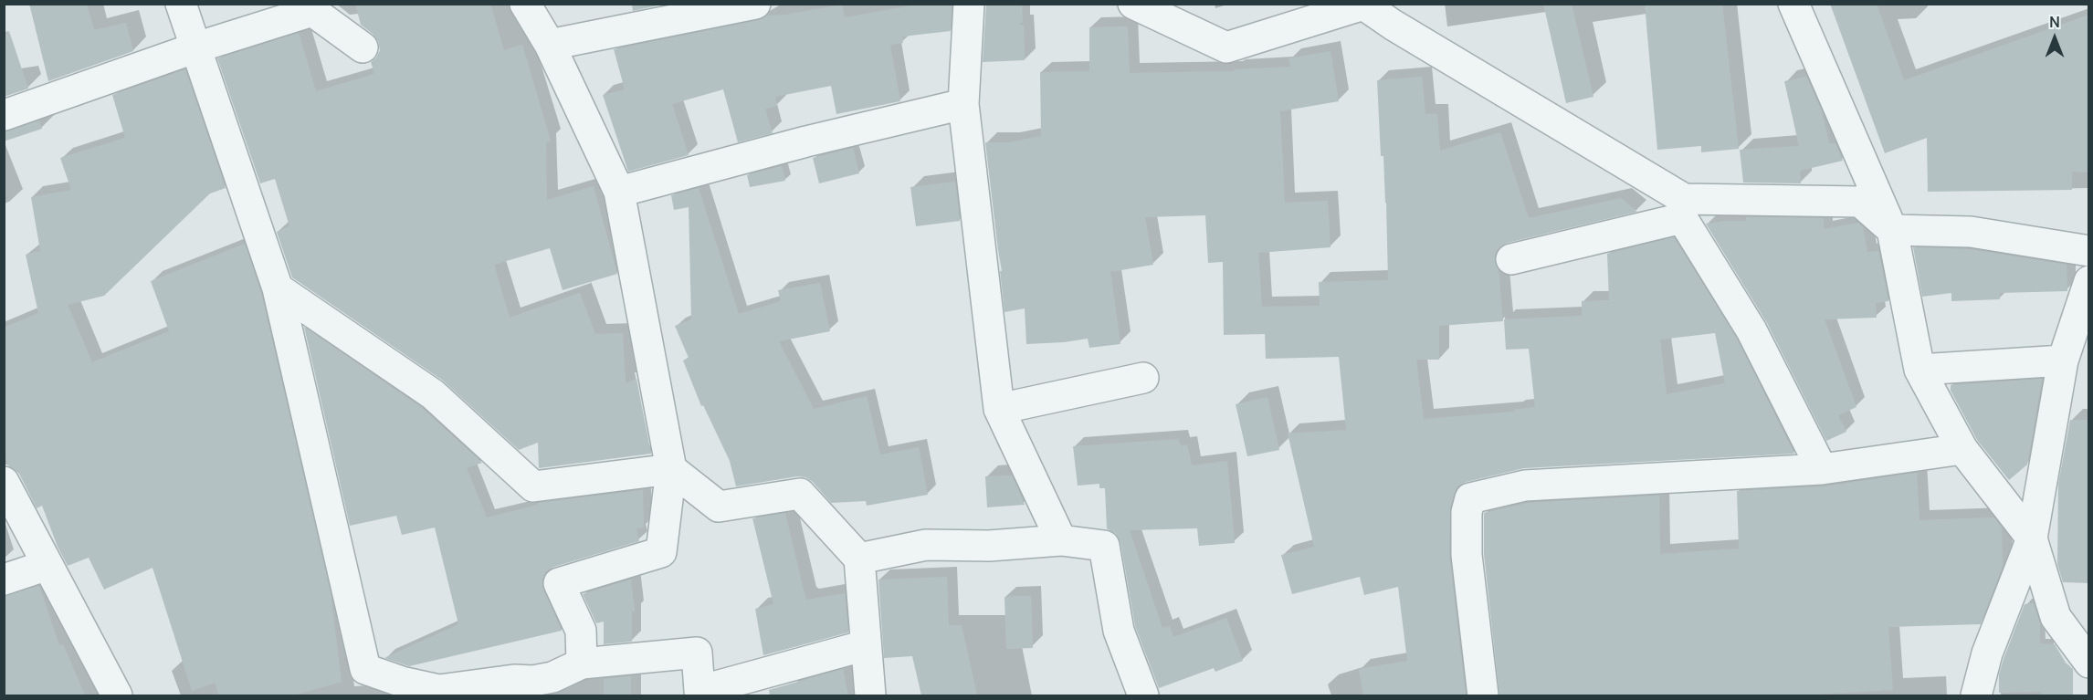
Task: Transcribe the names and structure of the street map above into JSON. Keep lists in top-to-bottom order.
{
  "north": "top"
}
